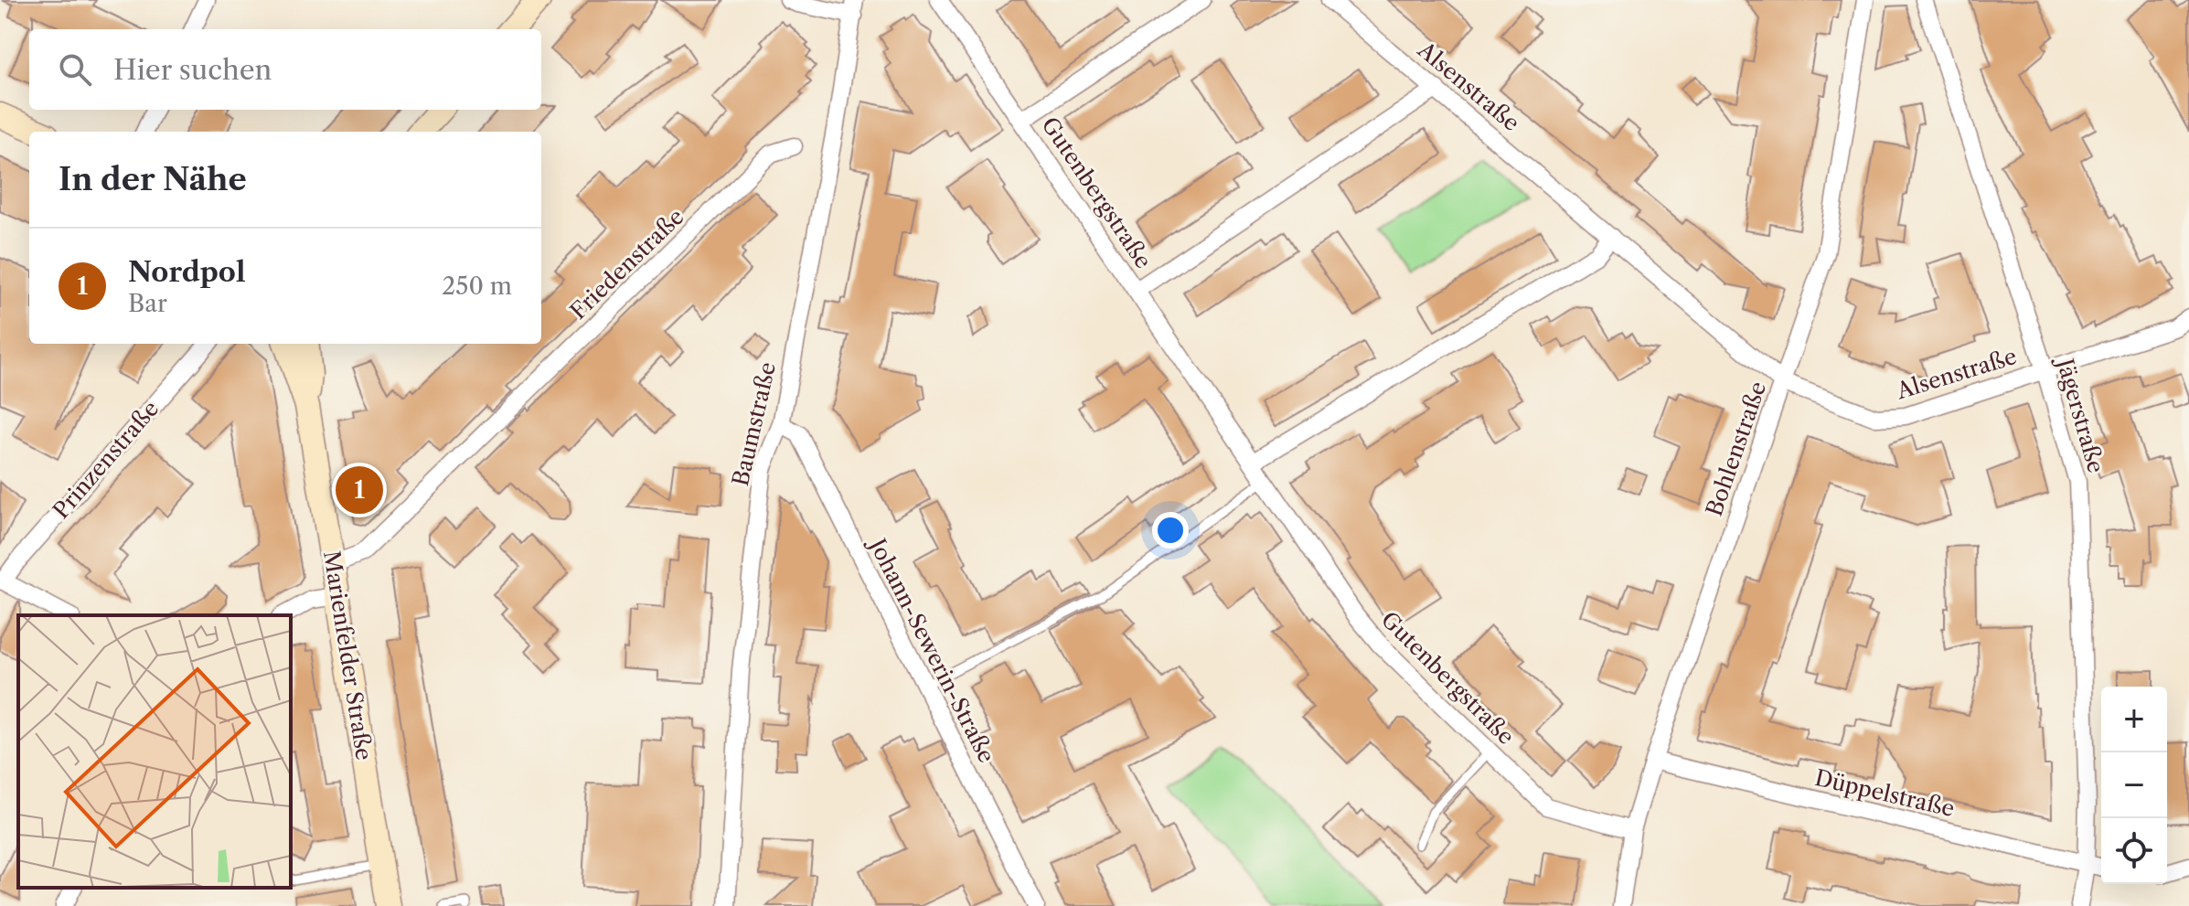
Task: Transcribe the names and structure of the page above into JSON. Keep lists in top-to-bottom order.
{
  "streets": {
    "street": [
      "Alsenstraße",
      "Gutenbergstraße",
      "Friedenstraße",
      "Jägerstraße",
      "Baumstraße",
      "Bohlenstraße",
      "Prinzenstraße",
      "Johann-Sewerin-Straße",
      "Marienfelder Straße",
      "Düppelstraße"
    ]
  },
  "crossings": [
    ["Alsenstraße", "Gutenbergstraße"],
    ["Alsenstraße", "Jägerstraße"],
    ["Alsenstraße", "Bohlenstraße"],
    ["Gutenbergstraße", "Bohlenstraße"],
    ["Friedenstraße", "Marienfelder Straße"],
    ["Jägerstraße", "Düppelstraße"],
    ["Baumstraße", "Johann-Sewerin-Straße"],
    ["Bohlenstraße", "Düppelstraße"]
  ],
  "page": {
    "search": "Hier suchen",
    "heading": "In der Nähe",
    "list": [
      {
        "mark": "1",
        "name": "Nordpol",
        "note": "Bar",
        "value": "250 m"
      }
    ],
    "pins": "1",
    "map_buttons": ["+", "−"]
  }
}
